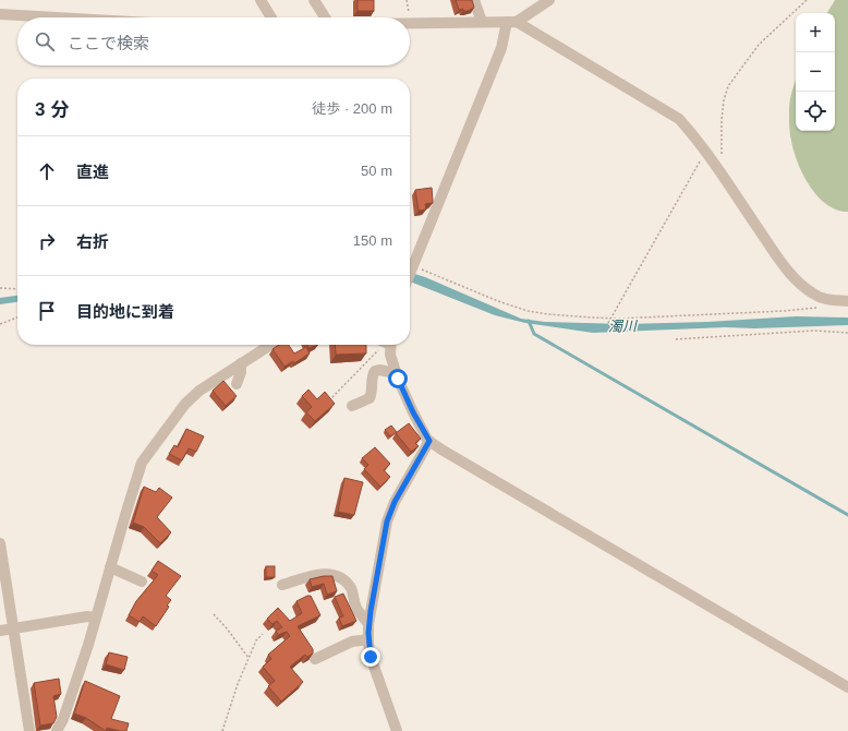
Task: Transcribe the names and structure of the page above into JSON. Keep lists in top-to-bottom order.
{
  "water": ["濁川"],
  "page": {
    "map_buttons": ["+", "−"],
    "search": "ここで検索",
    "heading": ["3 分", "徒歩 · 200 m"],
    "list": [
      ["直進", "50 m"],
      ["右折", "150 m"],
      "目的地に到着"
    ]
  }
}
